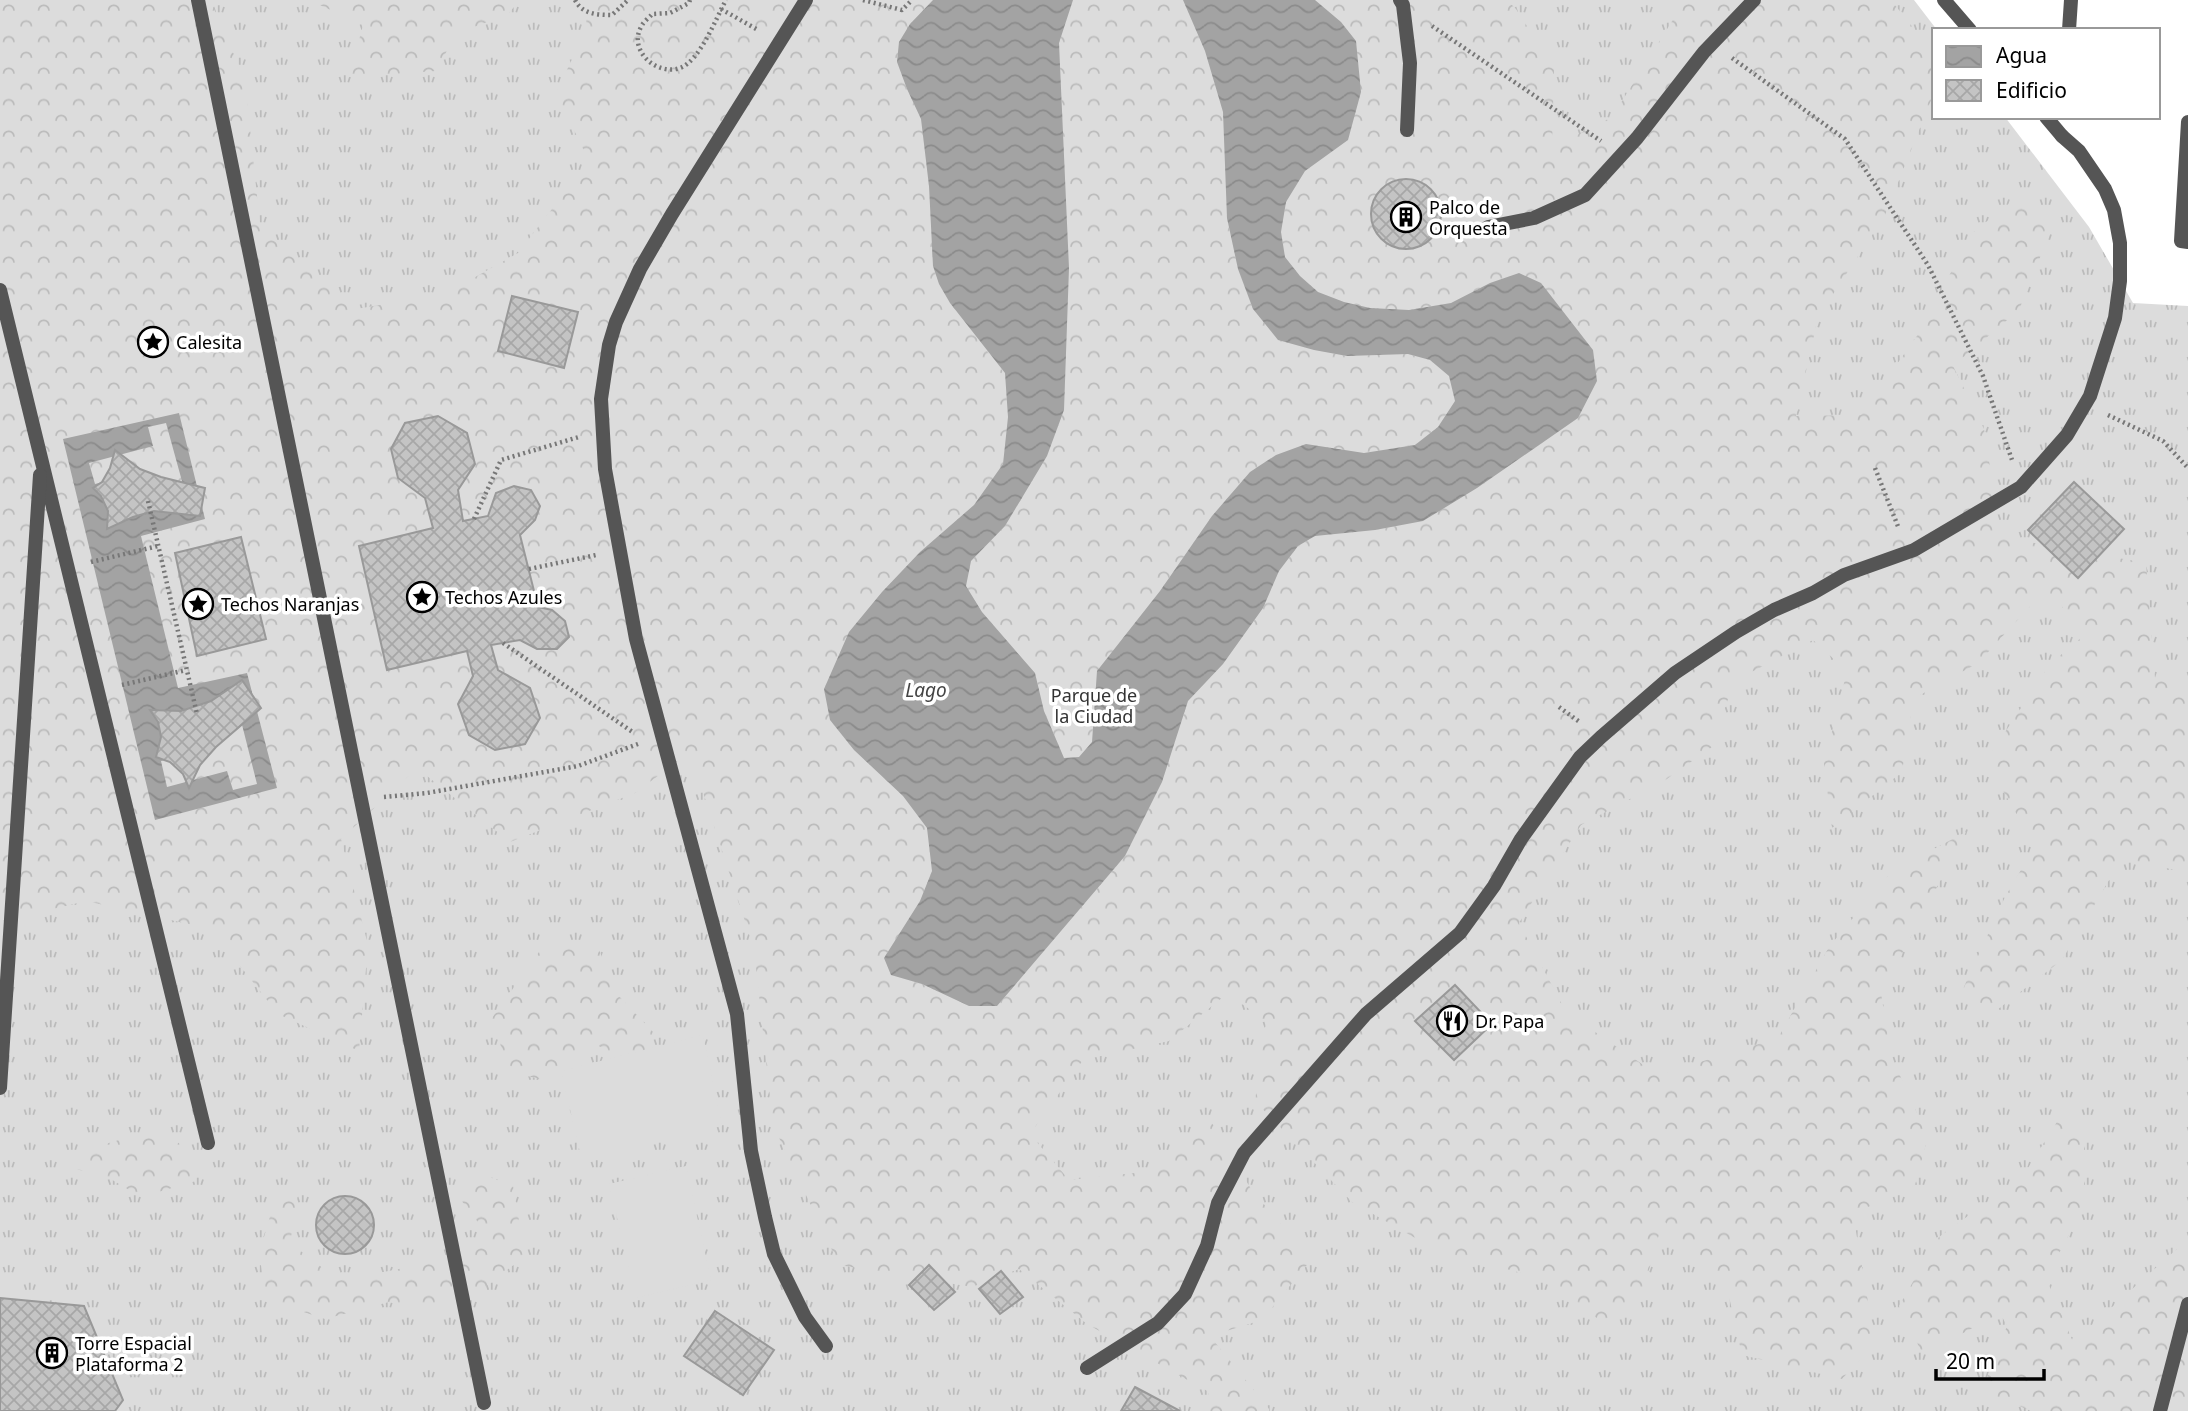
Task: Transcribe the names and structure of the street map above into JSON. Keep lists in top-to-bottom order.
{
  "water": ["Lago"],
  "parks": ["Parque de la Ciudad"],
  "places": {
    "building": ["Palco de Orquesta", "Torre Espacial Plataforma 2"],
    "place": ["Calesita", "Techos Azules", "Techos Naranjas"],
    "restaurant": ["Dr. Papa"]
  },
  "legend": ["Agua", "Edificio"],
  "scale_bar": "20 m"
}
